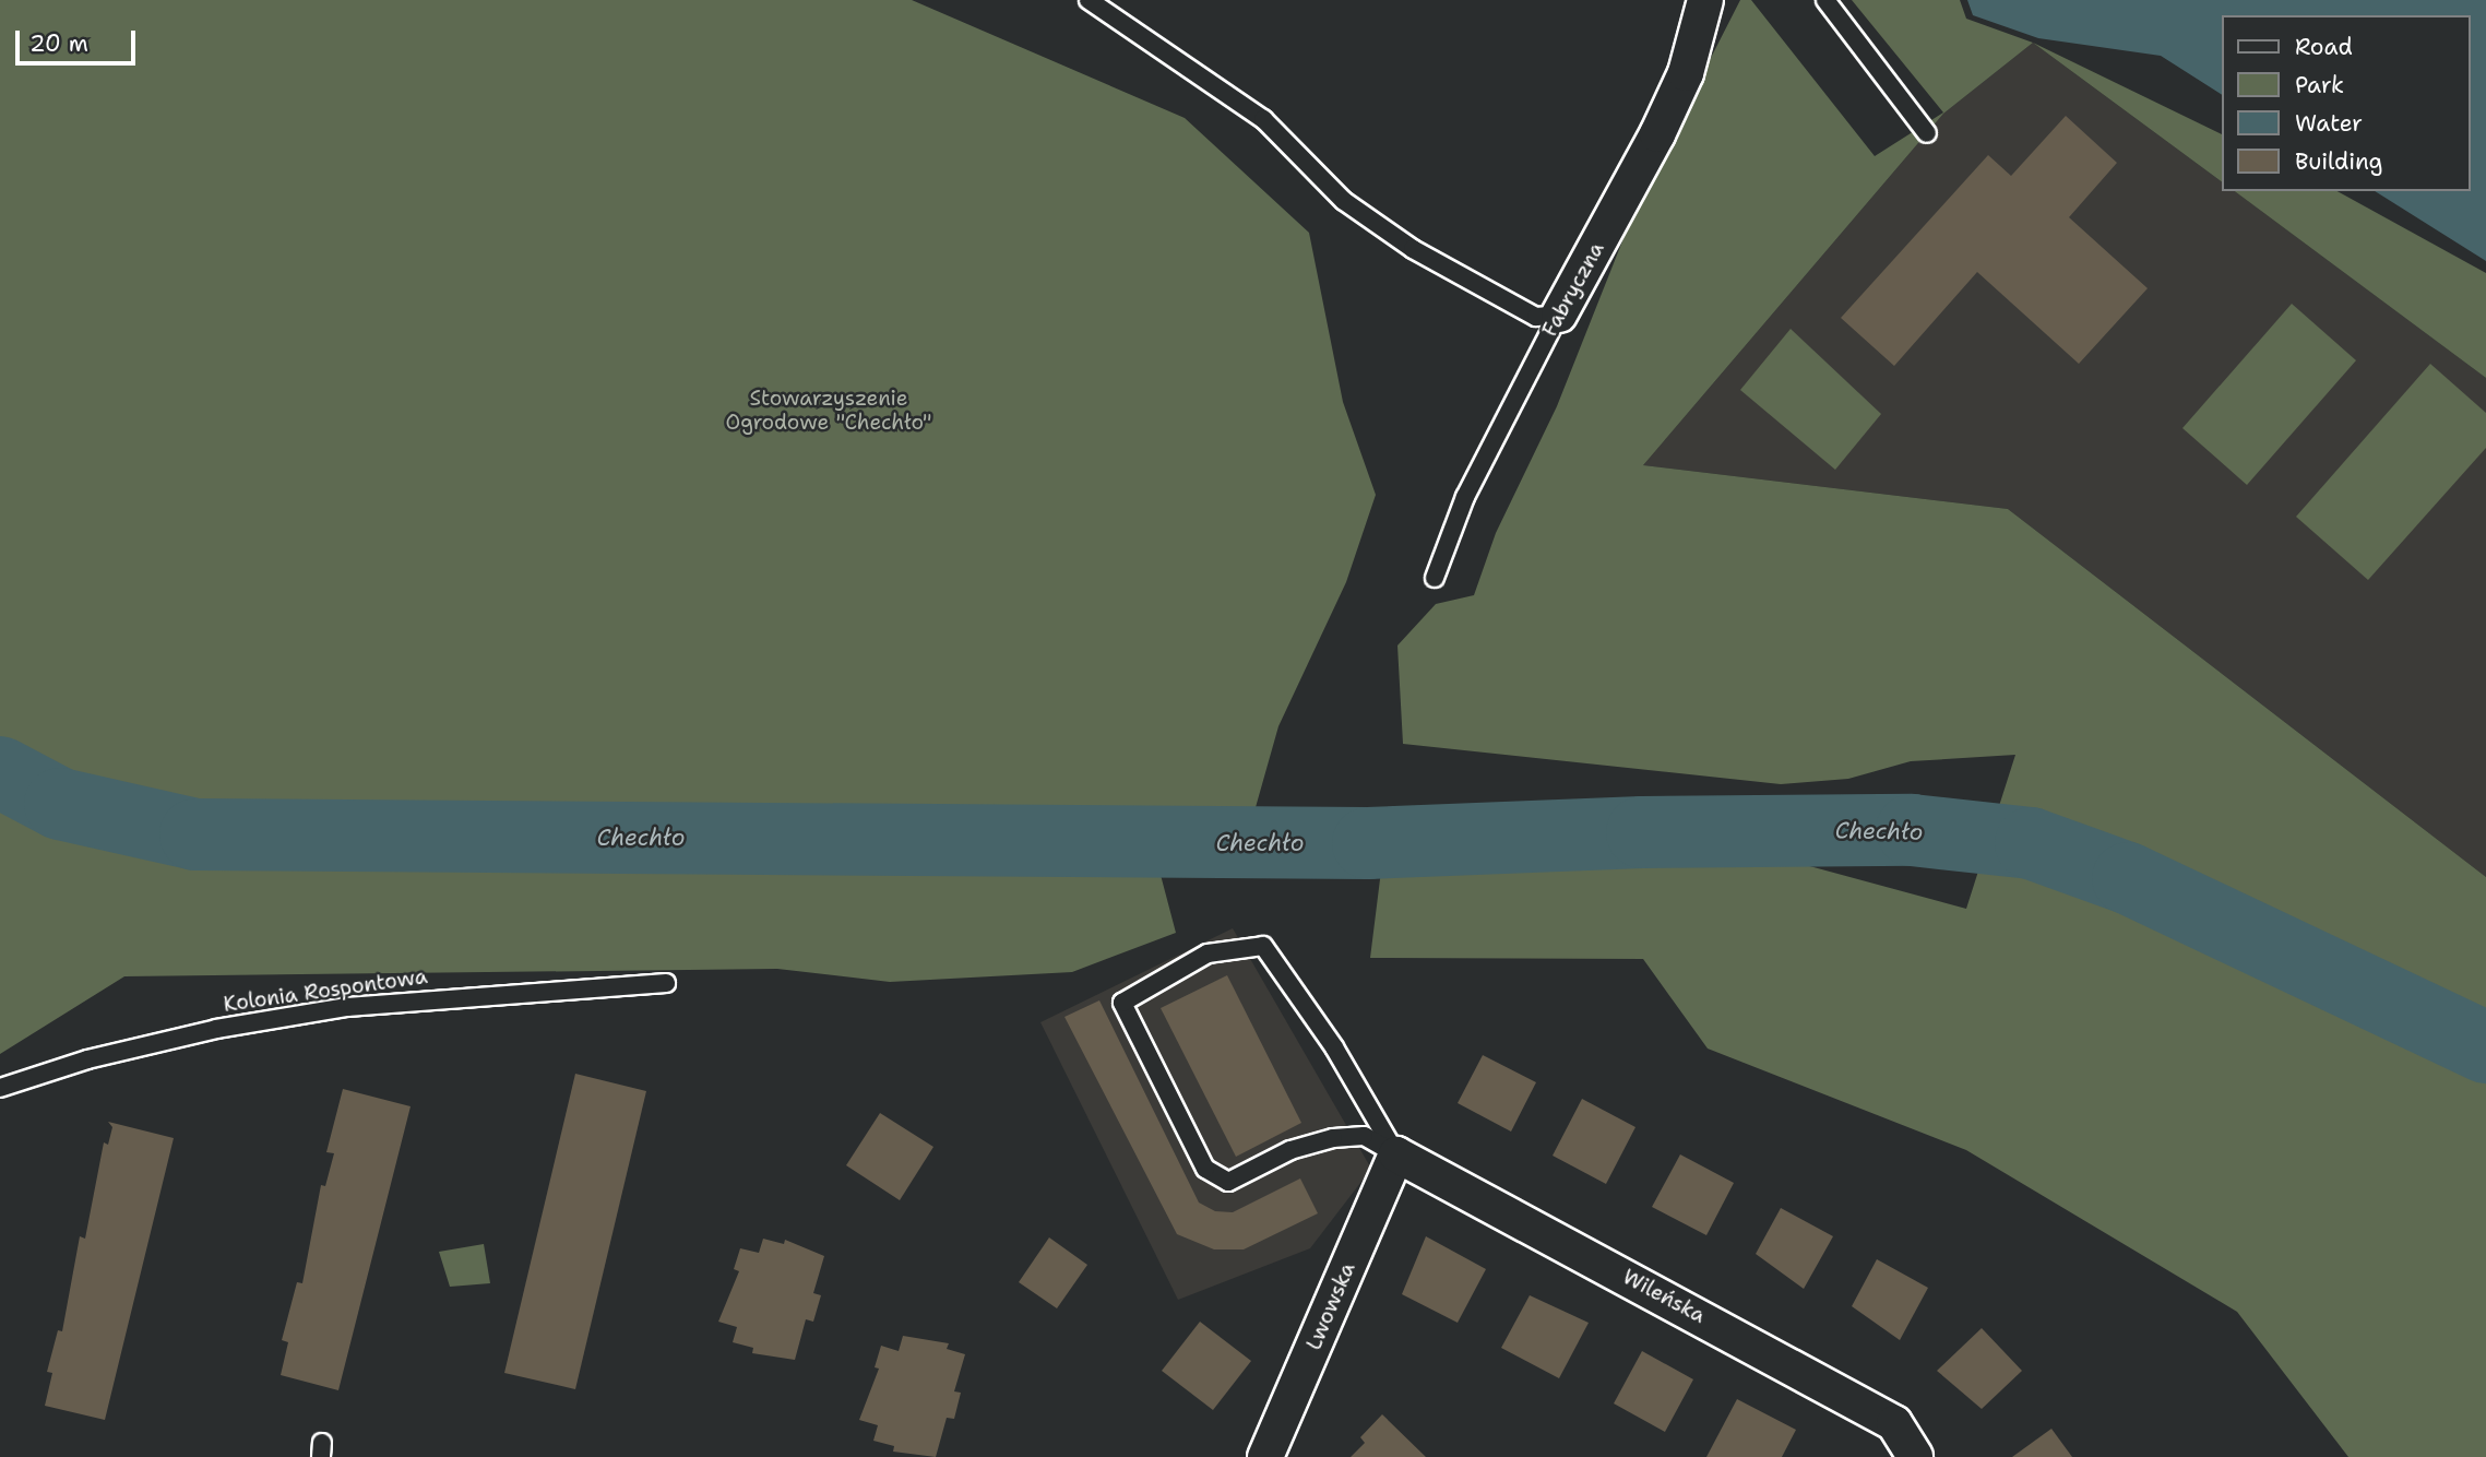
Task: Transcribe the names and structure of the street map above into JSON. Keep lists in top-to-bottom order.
{
  "streets": {
    "street": ["Fabryczna", "Wileńska", "Lwowska"],
    "lane": ["Kolonia Rospontowa"]
  },
  "crossings": [
    ["Wileńska", "Lwowska"]
  ],
  "water": ["Chechło"],
  "parks": ["Stowarzyszenie Ogrodowe \"Chechło\""],
  "legend": [
    "Road",
    "Park",
    "Water",
    "Building"
  ],
  "scale_bar": "20 m"
}
